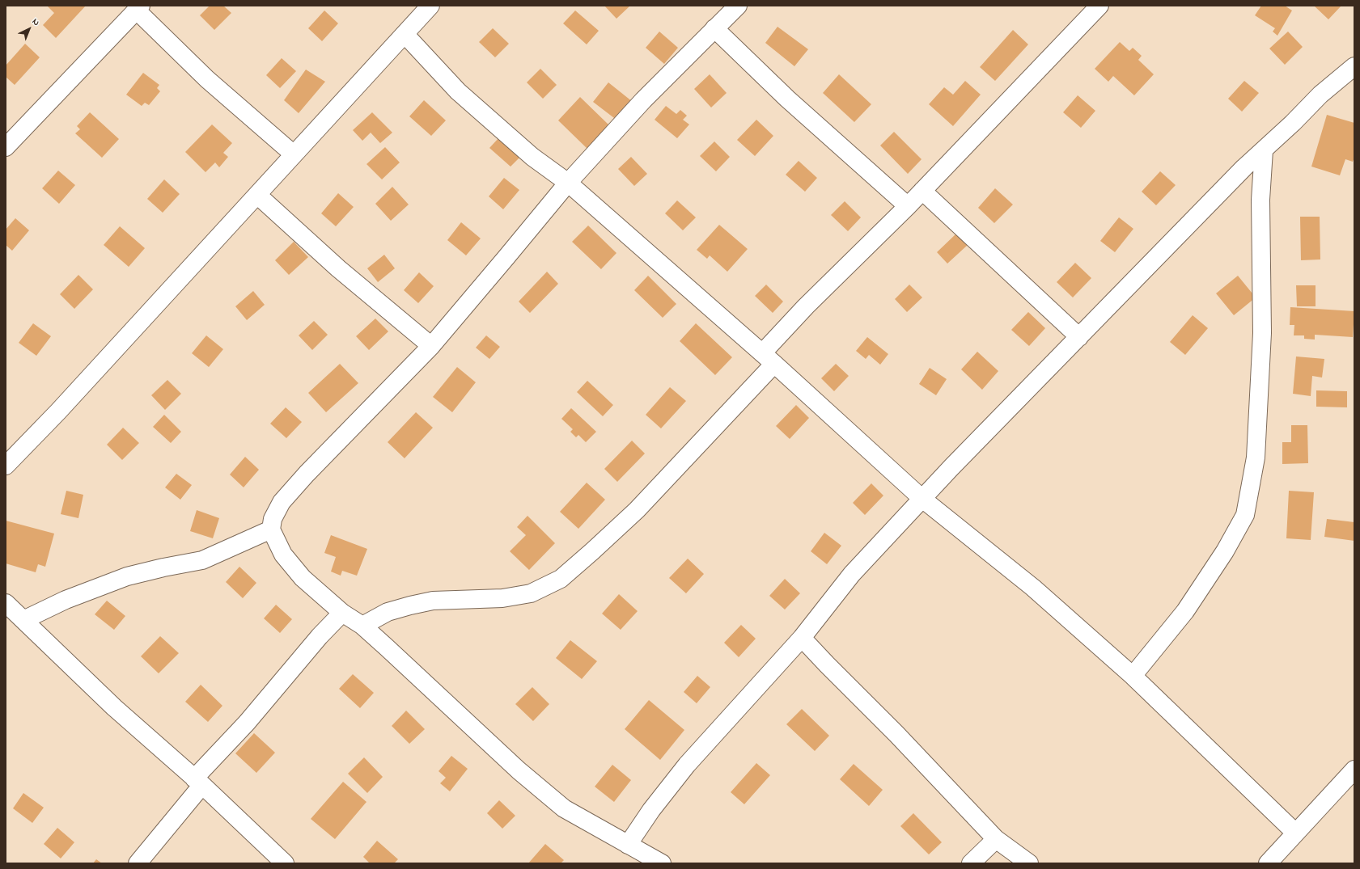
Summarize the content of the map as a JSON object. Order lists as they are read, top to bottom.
{
  "north": "top right"
}
